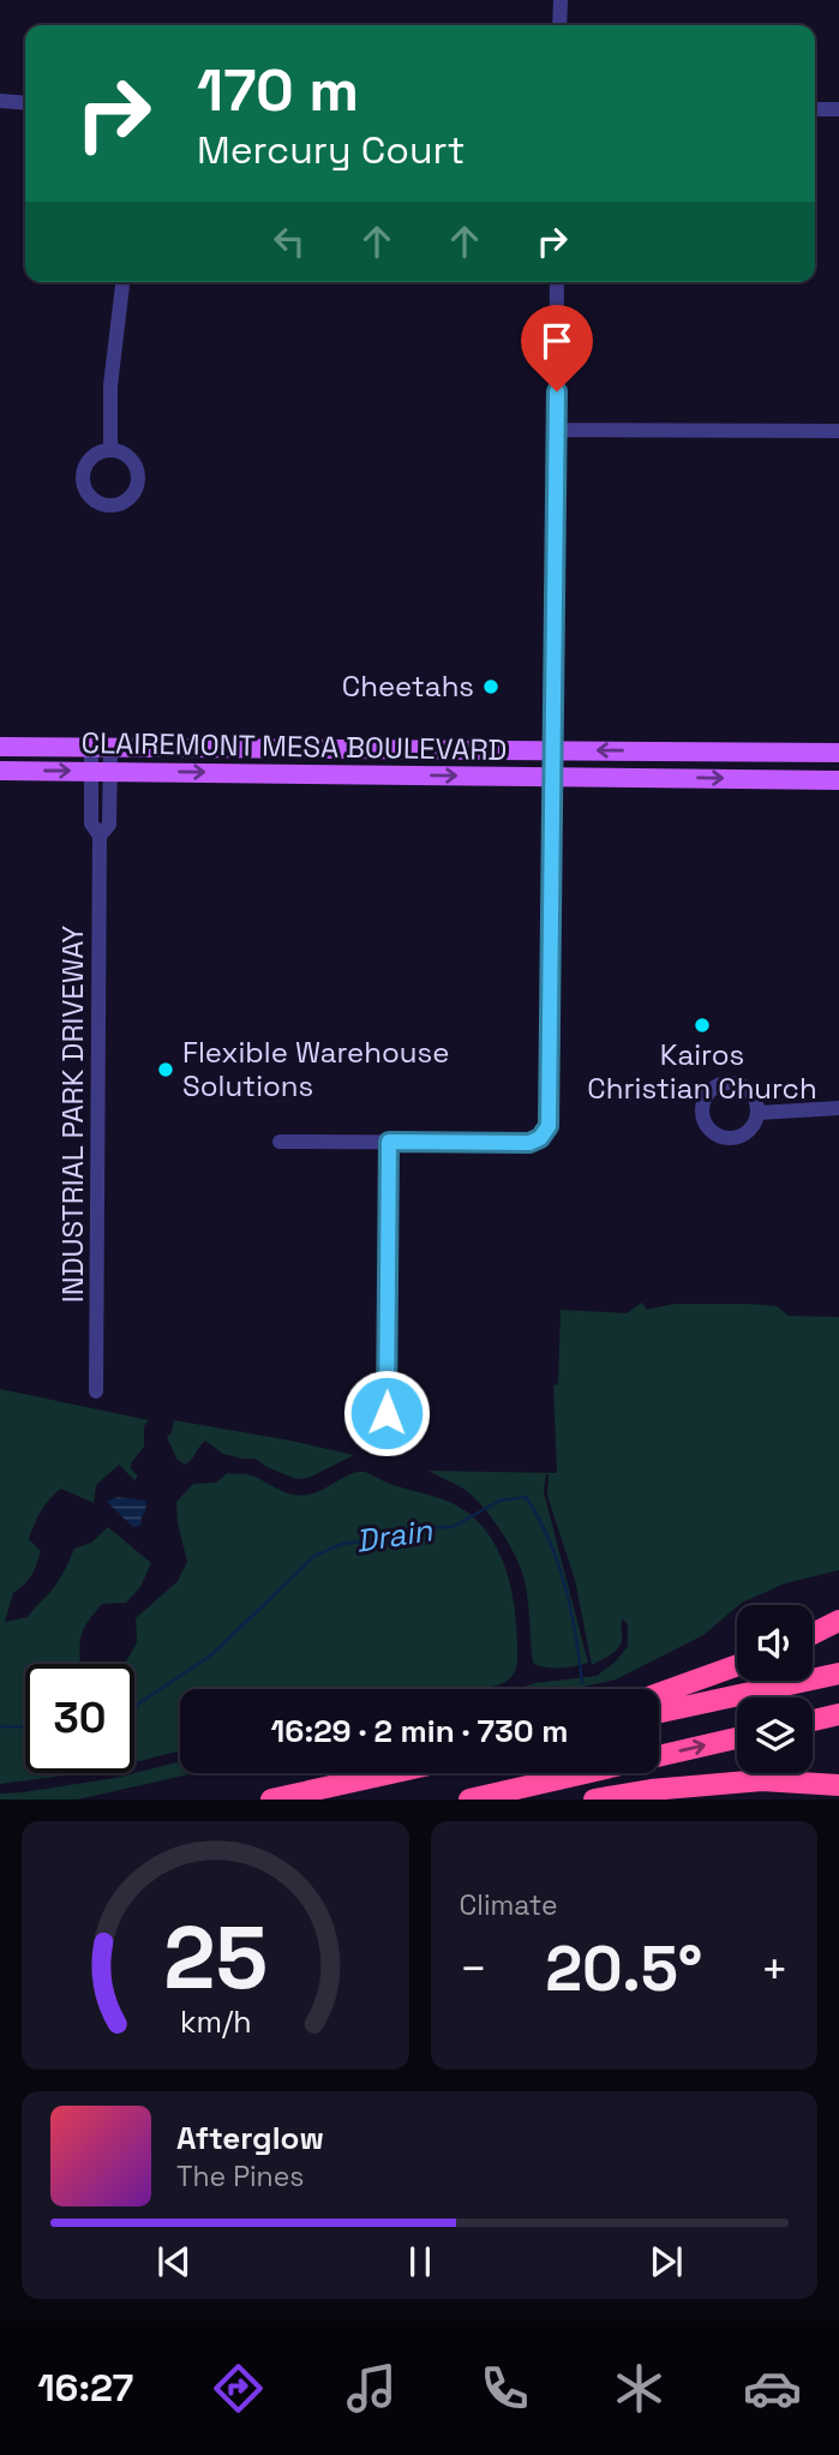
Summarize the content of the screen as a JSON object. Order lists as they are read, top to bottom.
{
  "streets": {
    "main road": ["CLAIREMONT MESA BOULEVARD"],
    "street": ["INDUSTRIAL PARK DRIVEWAY"]
  },
  "crossings": [
    ["CLAIREMONT MESA BOULEVARD", "INDUSTRIAL PARK DRIVEWAY"]
  ],
  "water": ["Drain"],
  "places": ["Cheetahs", "Kairos Christian Church", "Flexible Warehouse Solutions"],
  "page": {
    "turn": ["170 m", "Mercury Court"],
    "limit": "30",
    "trip": "16:29 · 2 min · 730 m",
    "tile": "Climate",
    "heat": ["−", "20.5°", "+"],
    "song": ["Afterglow", "The Pines"],
    "tabs": "16:27",
    "gauge": ["25", "km/h"]
  }
}
